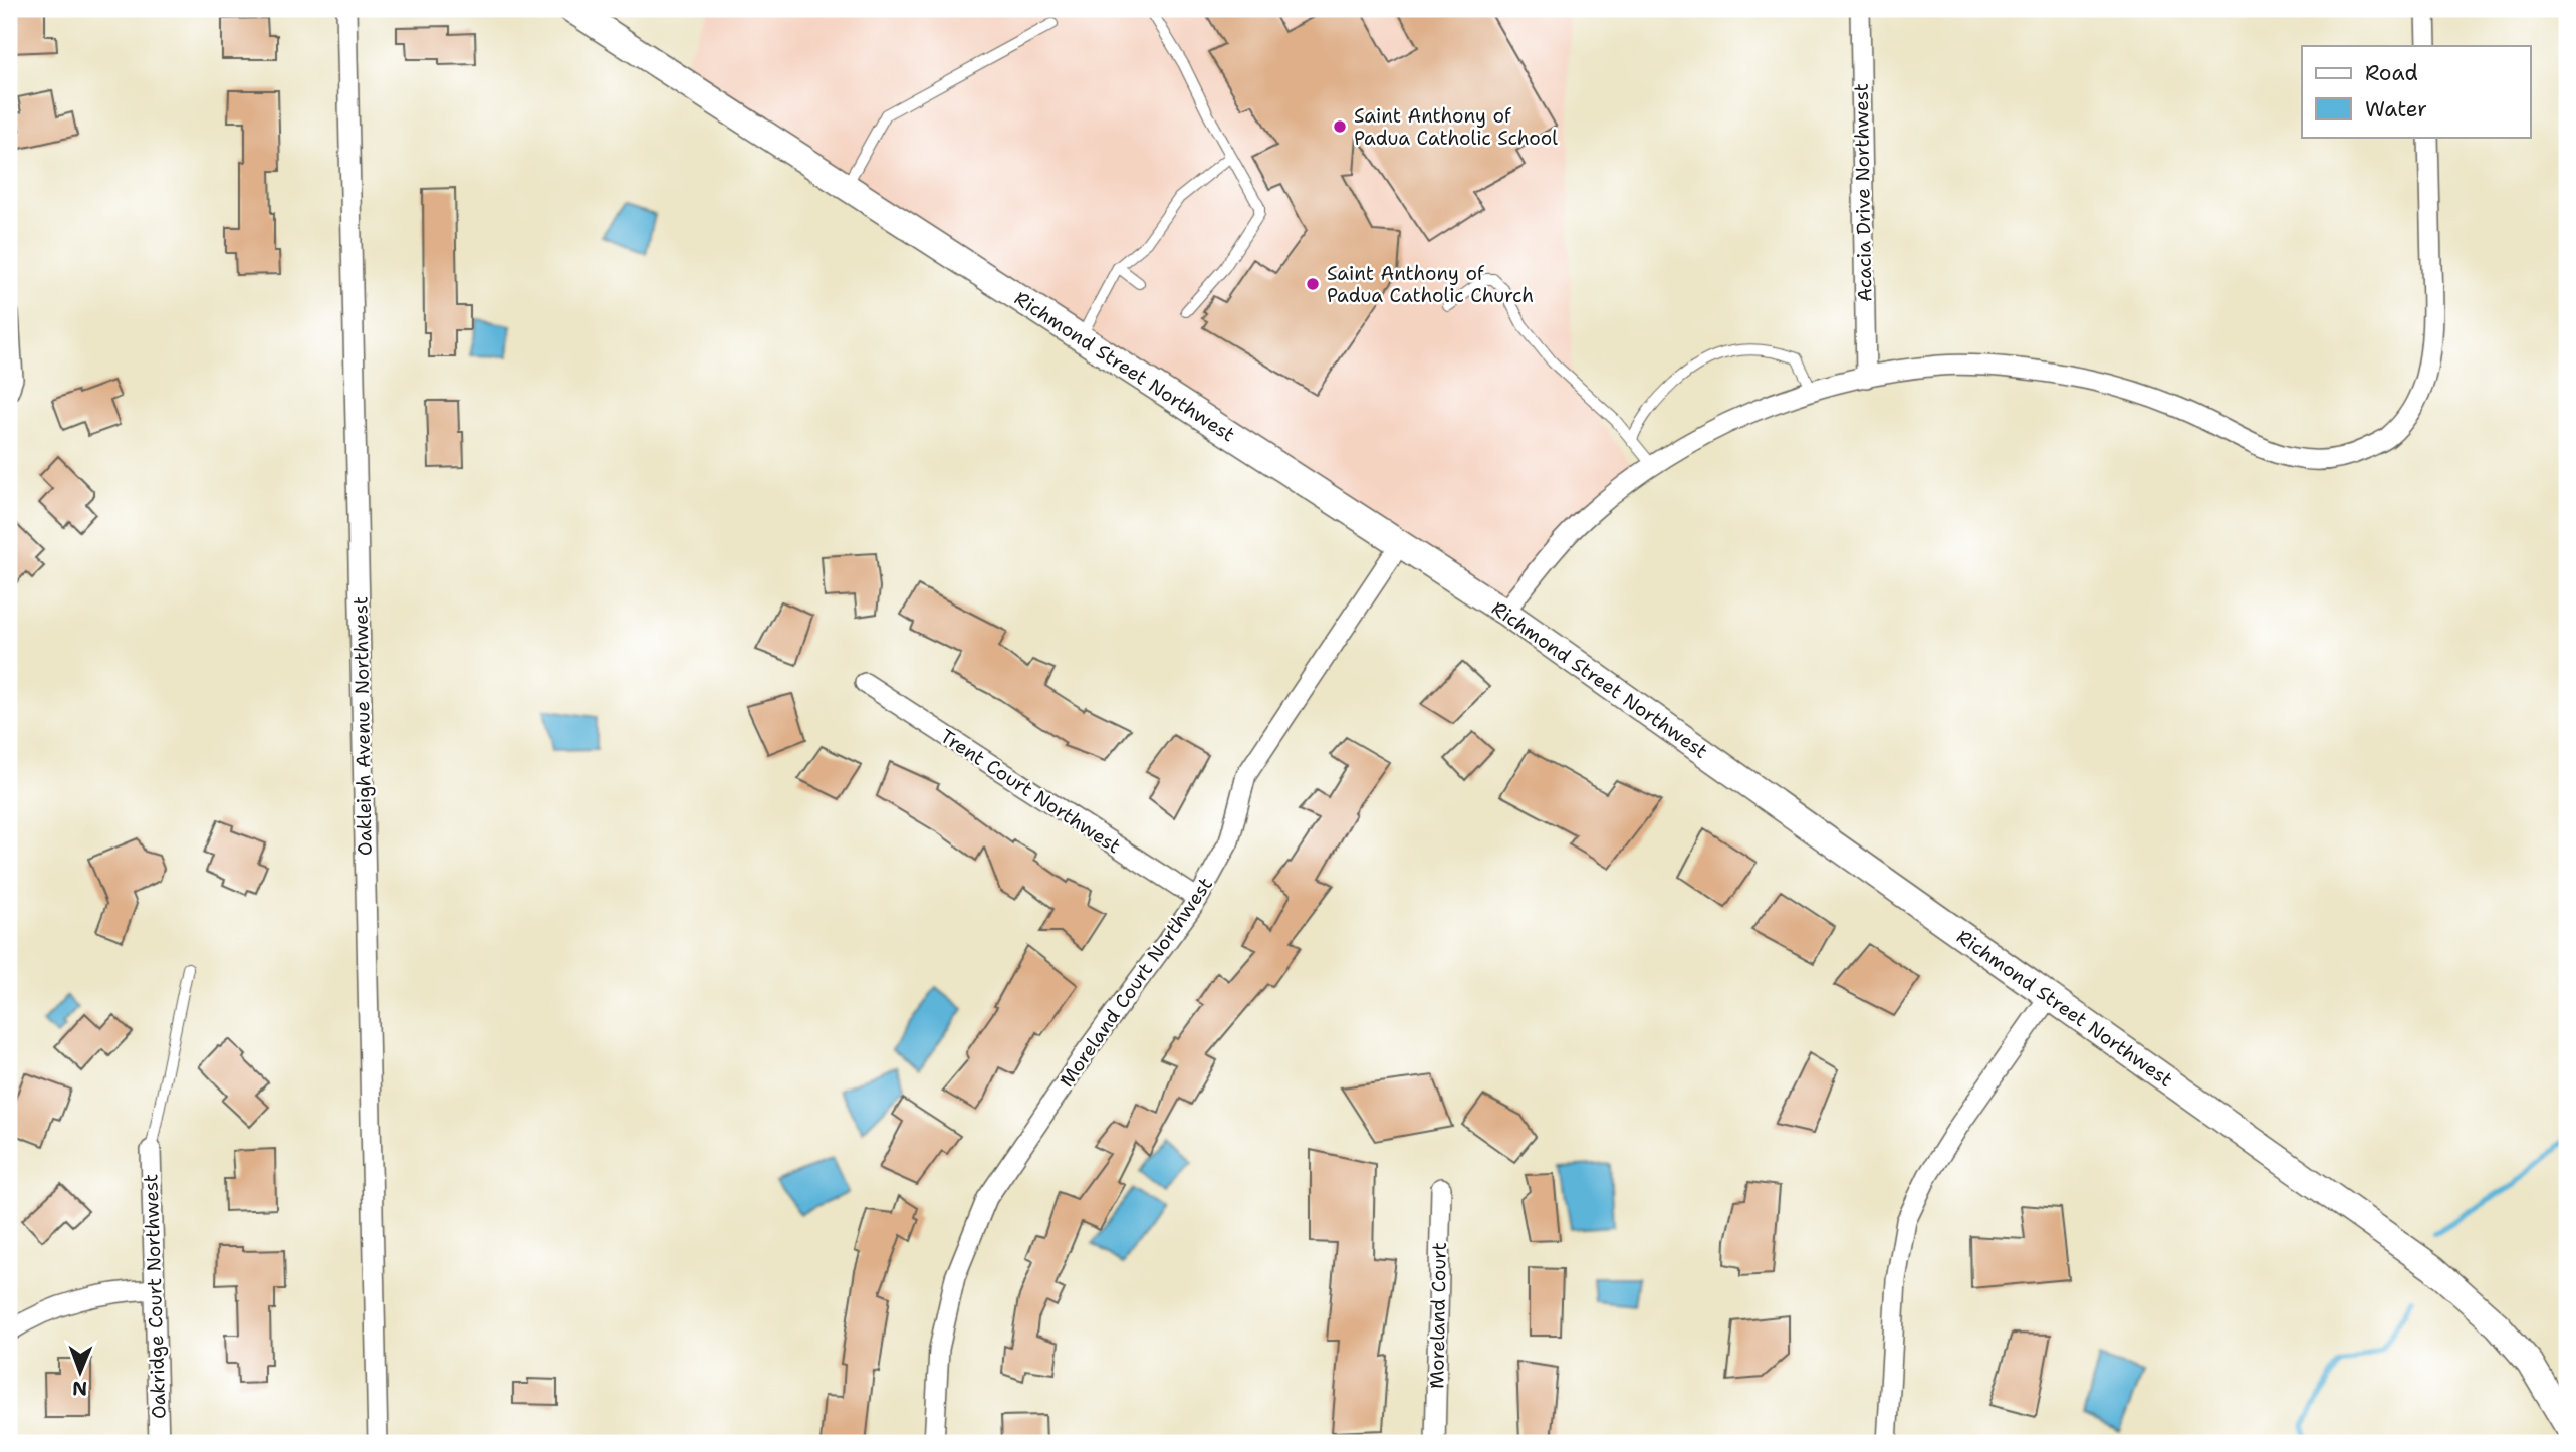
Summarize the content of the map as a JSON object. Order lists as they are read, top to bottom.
{
  "streets": {
    "street": [
      "Acacia Drive Northwest",
      "Richmond Street Northwest",
      "Oakleigh Avenue Northwest",
      "Trent Court Northwest",
      "Moreland Court Northwest",
      "Oakridge Court Northwest",
      "Moreland Court"
    ]
  },
  "crossings": [
    ["Richmond Street Northwest", "Moreland Court Northwest"],
    ["Trent Court Northwest", "Moreland Court Northwest"]
  ],
  "places": ["Saint Anthony of Padua Catholic School", "Saint Anthony of Padua Catholic Church"],
  "legend": ["Road", "Water"],
  "north": "bottom"
}
